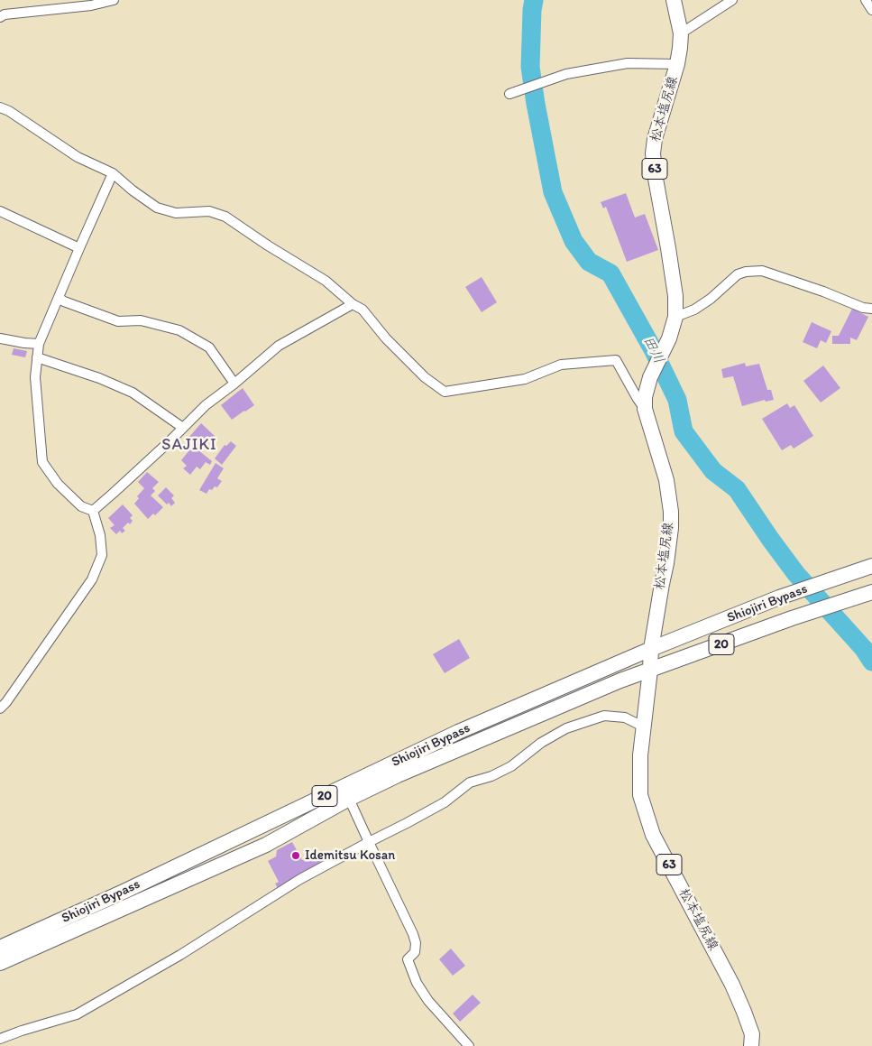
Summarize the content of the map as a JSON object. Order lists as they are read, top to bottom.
{
  "streets": {
    "main road": [
      "松本塩尻線",
      "63",
      "Shiojiri Bypass",
      "20"
    ]
  },
  "crossings": [
    ["松本塩尻線", "Shiojiri Bypass"]
  ],
  "districts": ["SAJIKI"],
  "water": ["田川"],
  "places": ["Idemitsu Kosan"]
}
